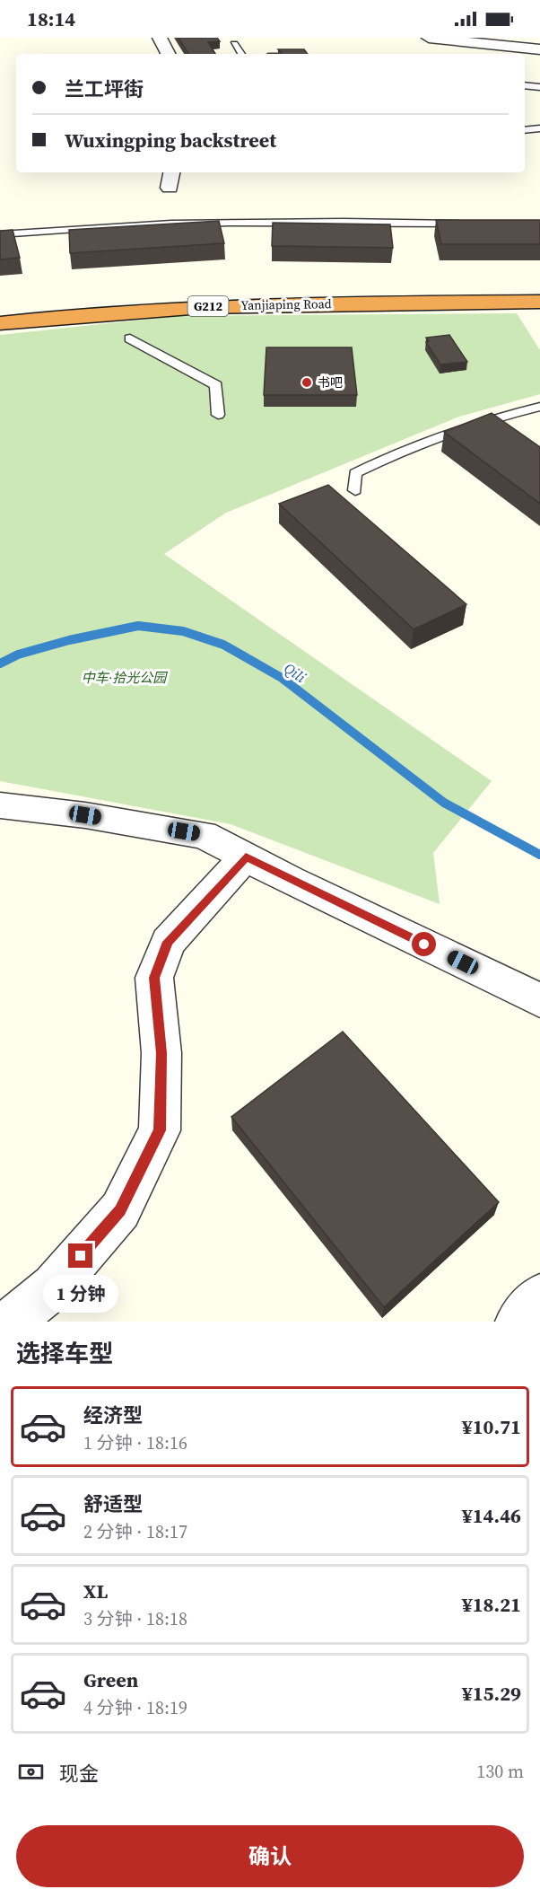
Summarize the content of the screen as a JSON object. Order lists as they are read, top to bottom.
{
  "streets": {
    "highway": ["Yanjiaping Road", "G212"]
  },
  "water": ["Qili"],
  "parks": ["中车·拾光公园"],
  "places": ["书吧"],
  "page": {
    "status": "18:14",
    "banner": ["兰工坪街", "Wuxingping backstreet"],
    "bubble": "1 分钟",
    "heading": "选择车型",
    "list": [
      {
        "name": "经济型",
        "note": "1 分钟 · 18:16",
        "value": "¥10.71"
      },
      {
        "name": "舒适型",
        "note": "2 分钟 · 18:17",
        "value": "¥14.46"
      },
      {
        "name": "XL",
        "note": "3 分钟 · 18:18",
        "value": "¥18.21"
      },
      {
        "name": "Green",
        "note": "4 分钟 · 18:19",
        "value": "¥15.29"
      }
    ],
    "pay": ["现金", "130 m"],
    "buttons": "确认"
  }
}
